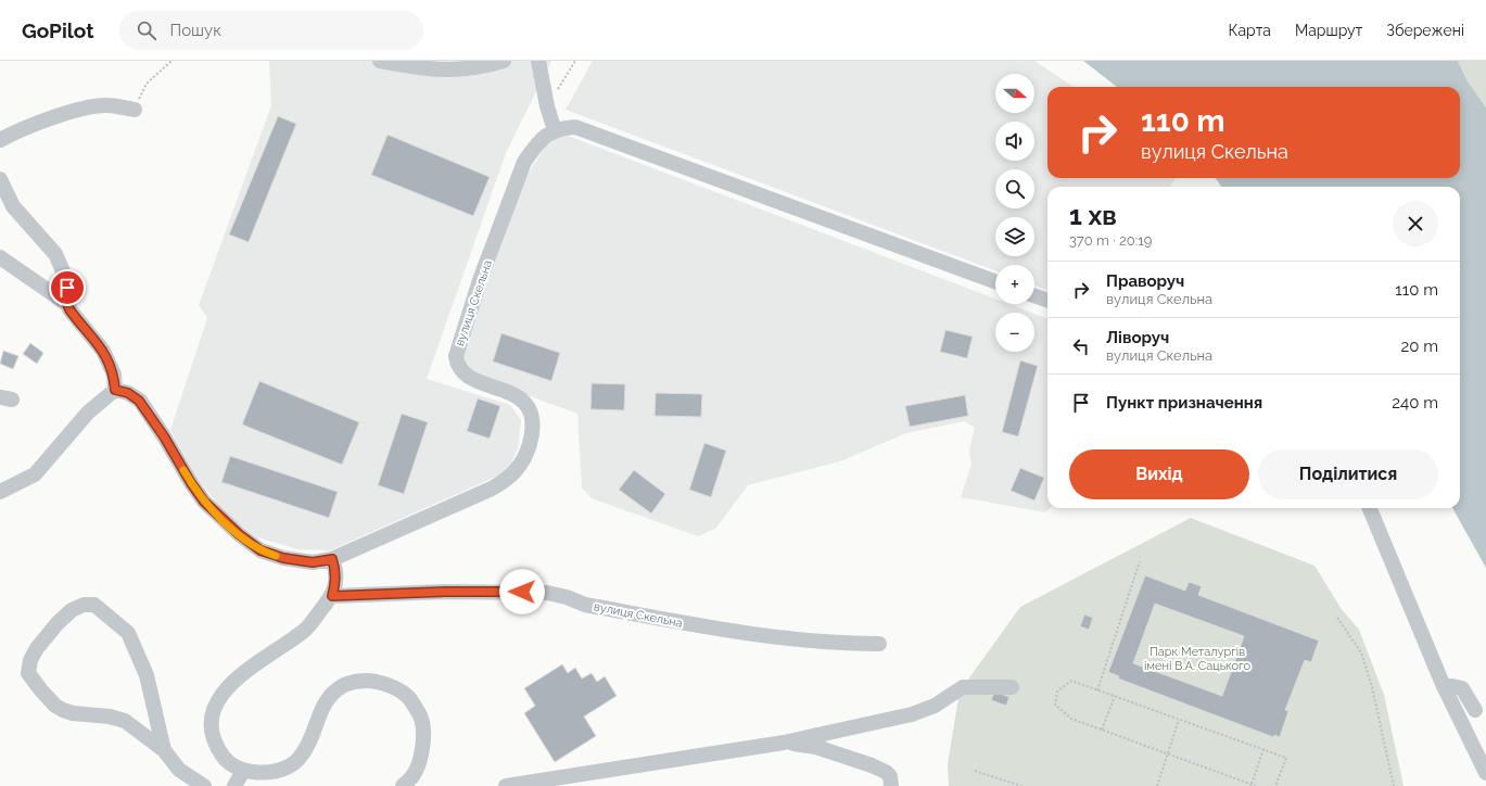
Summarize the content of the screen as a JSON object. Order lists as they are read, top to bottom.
{
  "streets": {
    "street": ["вулиця Скельна"]
  },
  "parks": ["Парк Металургів імені В.А. Сацького"],
  "north": "right",
  "page": {
    "header": "GoPilot",
    "search": "Пошук",
    "nav": ["Карта", "Маршрут", "Збережені"],
    "map_buttons": ["+", "−"],
    "turn": ["110 m", "вулиця Скельна"],
    "heading": ["1 хв", "370 m · 20:19"],
    "list": [
      {
        "name": "Праворуч",
        "note": "вулиця Скельна",
        "value": "110 m"
      },
      {
        "name": "Ліворуч",
        "note": "вулиця Скельна",
        "value": "20 m"
      },
      {
        "name": "Пункт призначення",
        "value": "240 m"
      }
    ],
    "buttons": ["Вихід", "Поділитися"]
  }
}
